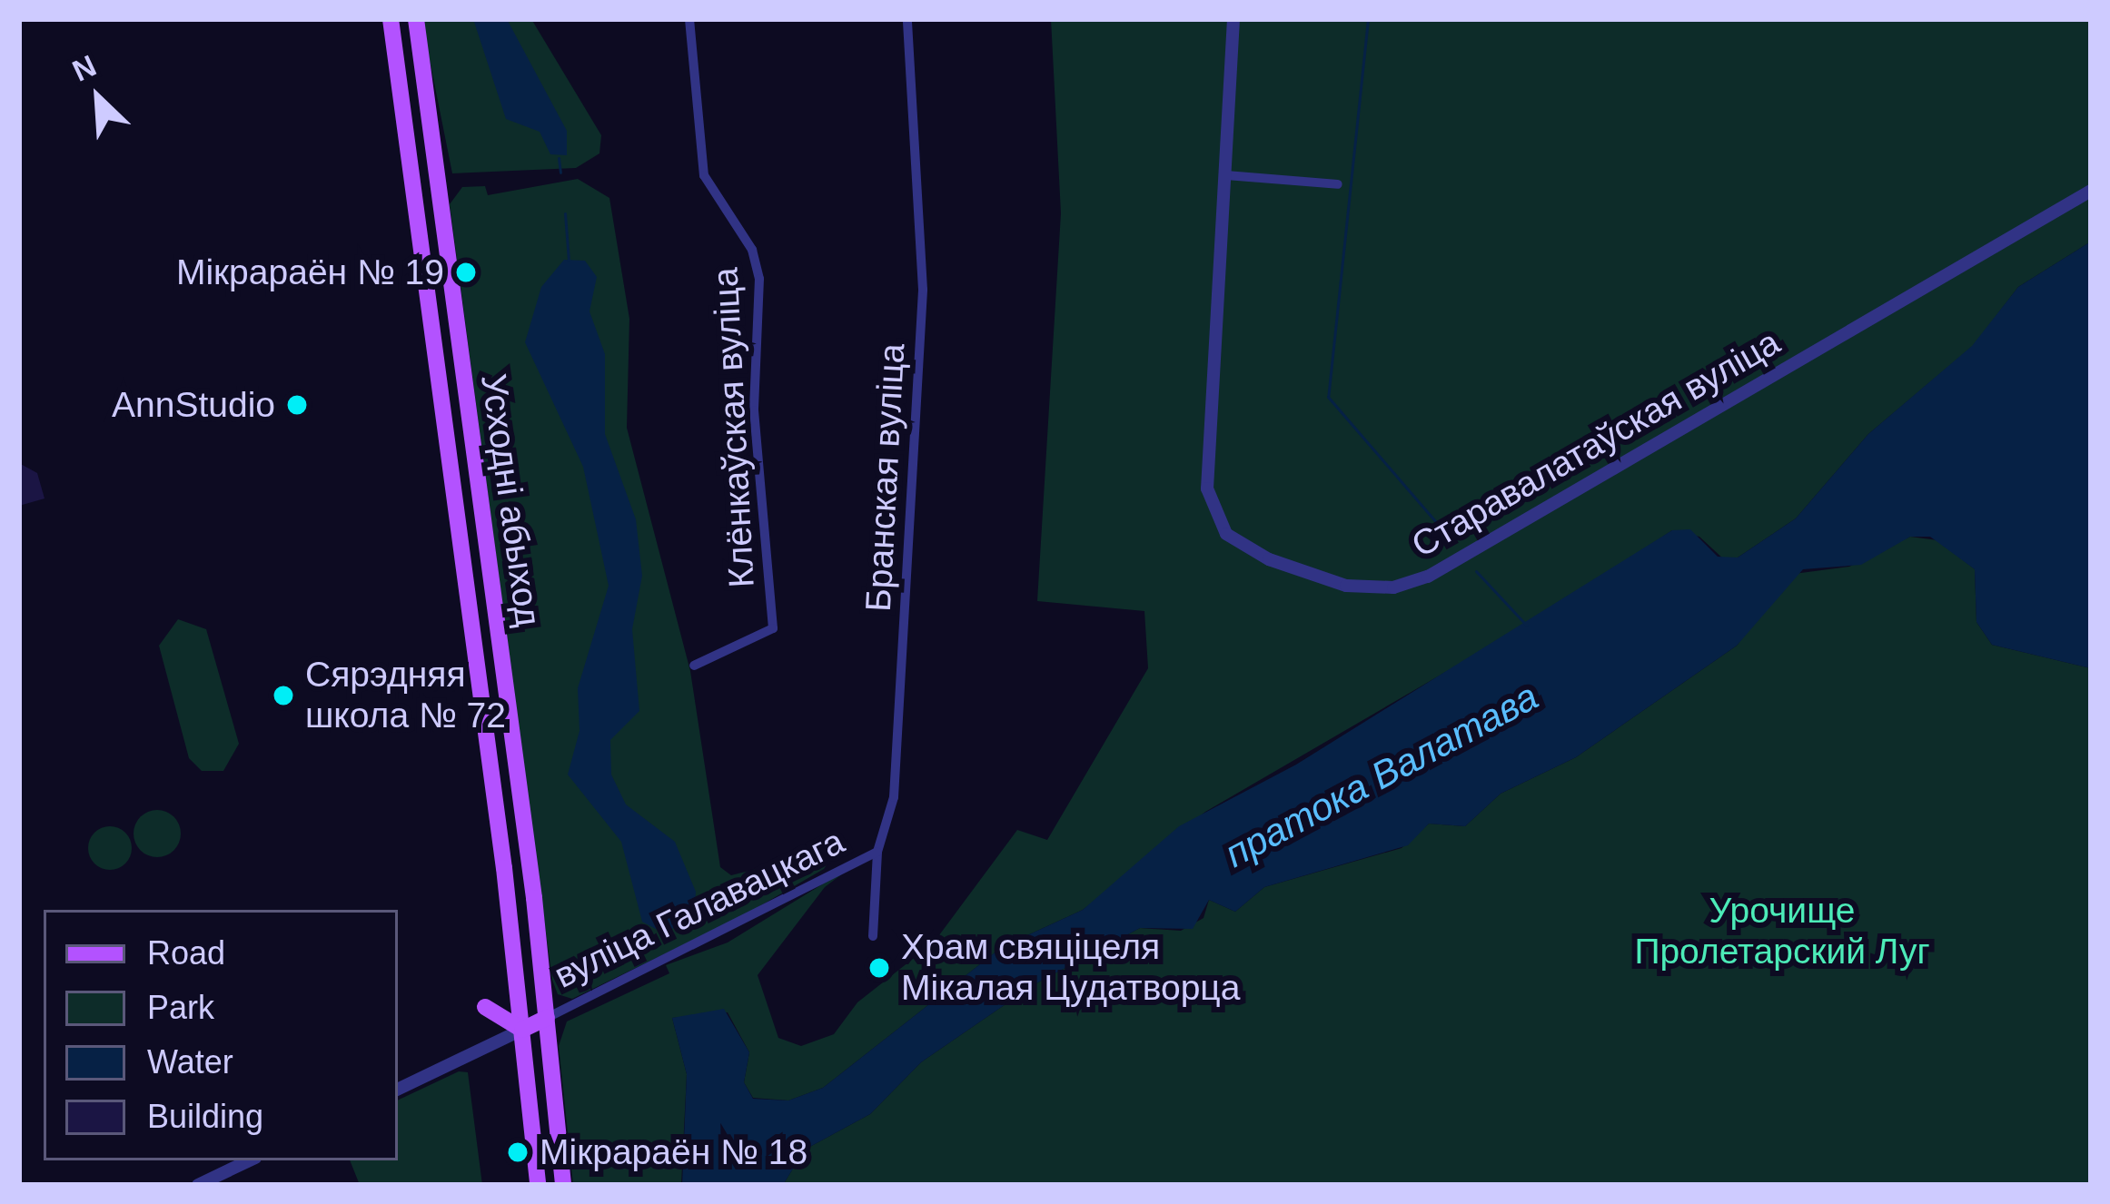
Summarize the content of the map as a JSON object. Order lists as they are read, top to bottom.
{
  "streets": {
    "main road": ["Усходні абыход"],
    "street": [
      "Клёнкаўская вуліца",
      "Старавалатаўская вуліца",
      "Бранская вуліца",
      "вуліца Галавацкага"
    ]
  },
  "crossings": [
    ["Бранская вуліца", "вуліца Галавацкага"],
    ["Усходні абыход", "вуліца Галавацкага"]
  ],
  "water": ["пратока Валатава"],
  "parks": ["Урочище Пролетарский Луг"],
  "places": [
    "Мікрараён № 19",
    "AnnStudio",
    "Сярэдняя школа № 72",
    "Храм свяціцеля Мікалая Цудатворца",
    "Мікрараён № 18"
  ],
  "legend": [
    "Road",
    "Park",
    "Water",
    "Building"
  ],
  "north": "top left"
}
